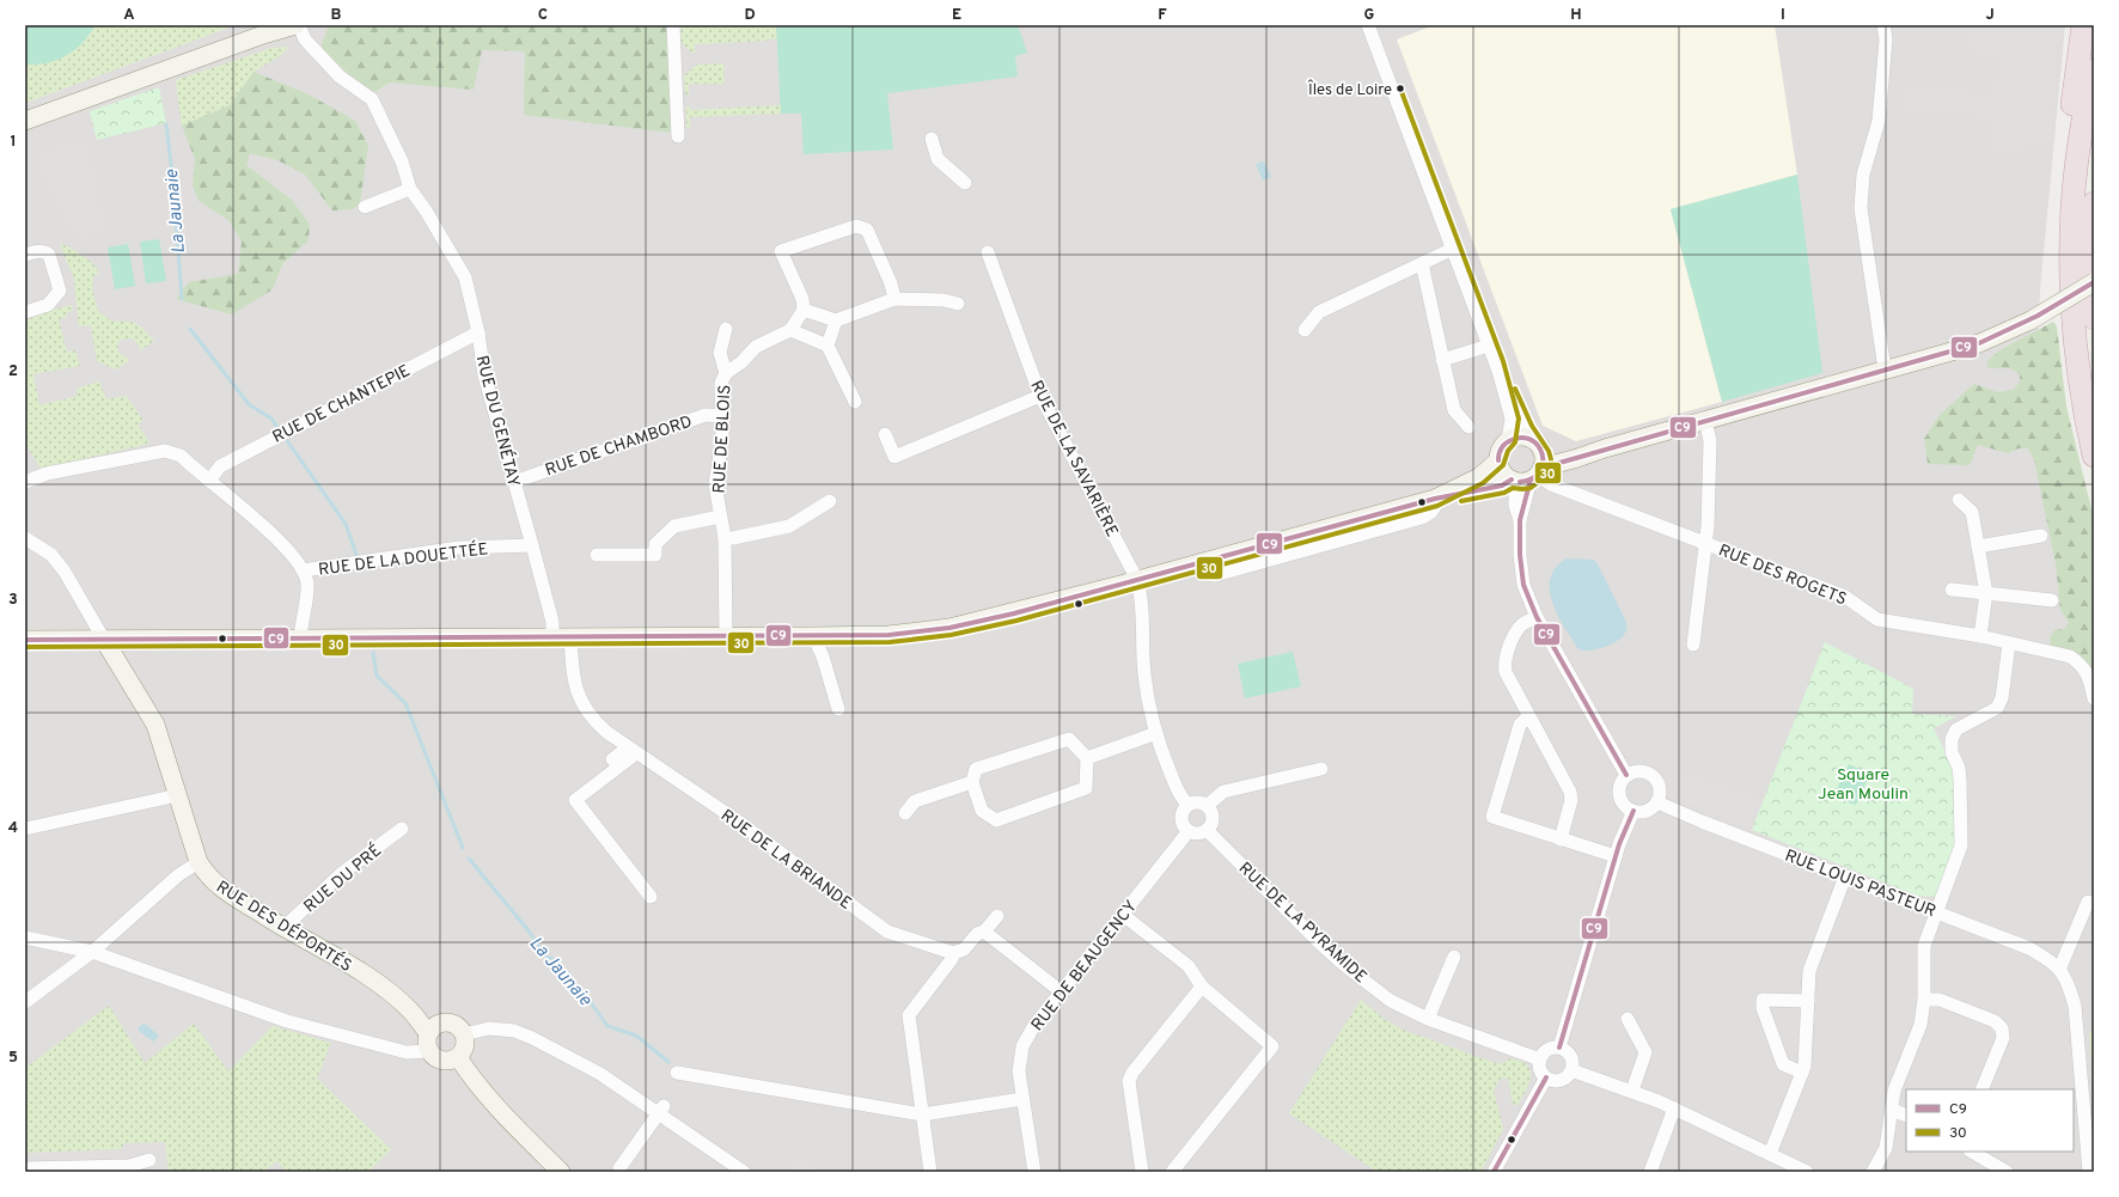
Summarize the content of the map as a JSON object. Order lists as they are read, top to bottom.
{
  "streets": {
    "street": [
      "RUE DE CHANTEPIE",
      "RUE DU GENÉTAY",
      "RUE DE BLOIS",
      "RUE DE CHAMBORD",
      "RUE DE LA SAVARIÈRE",
      "RUE DE LA DOUETTÉE",
      "RUE DES ROGETS",
      "RUE DE LA BRIANDE",
      "RUE DU PRÉ",
      "RUE LOUIS PASTEUR",
      "RUE DE LA PYRAMIDE",
      "RUE DES DÉPORTÉS",
      "RUE DE BEAUGENCY"
    ]
  },
  "crossings": [
    ["RUE DE CHANTEPIE", "RUE DU GENÉTAY"],
    ["RUE DU GENÉTAY", "RUE DE CHAMBORD"],
    ["RUE DU GENÉTAY", "RUE DE LA DOUETTÉE"],
    ["RUE DE BLOIS", "RUE DE CHAMBORD"],
    ["RUE DU PRÉ", "RUE DES DÉPORTÉS"],
    ["RUE DE LA PYRAMIDE", "RUE DE BEAUGENCY"]
  ],
  "water": ["La Jaunaie"],
  "parks": ["Square Jean Moulin"],
  "places": ["Îles de Loire"],
  "lines": ["transit line 30", "transit line C9"],
  "legend": ["C9", "30"],
  "grid": {
    "columns": [
      "A",
      "B",
      "C",
      "D",
      "E",
      "F",
      "G",
      "H",
      "I",
      "J"
    ],
    "rows": [
      "1",
      "2",
      "3",
      "4",
      "5"
    ]
  }
}
